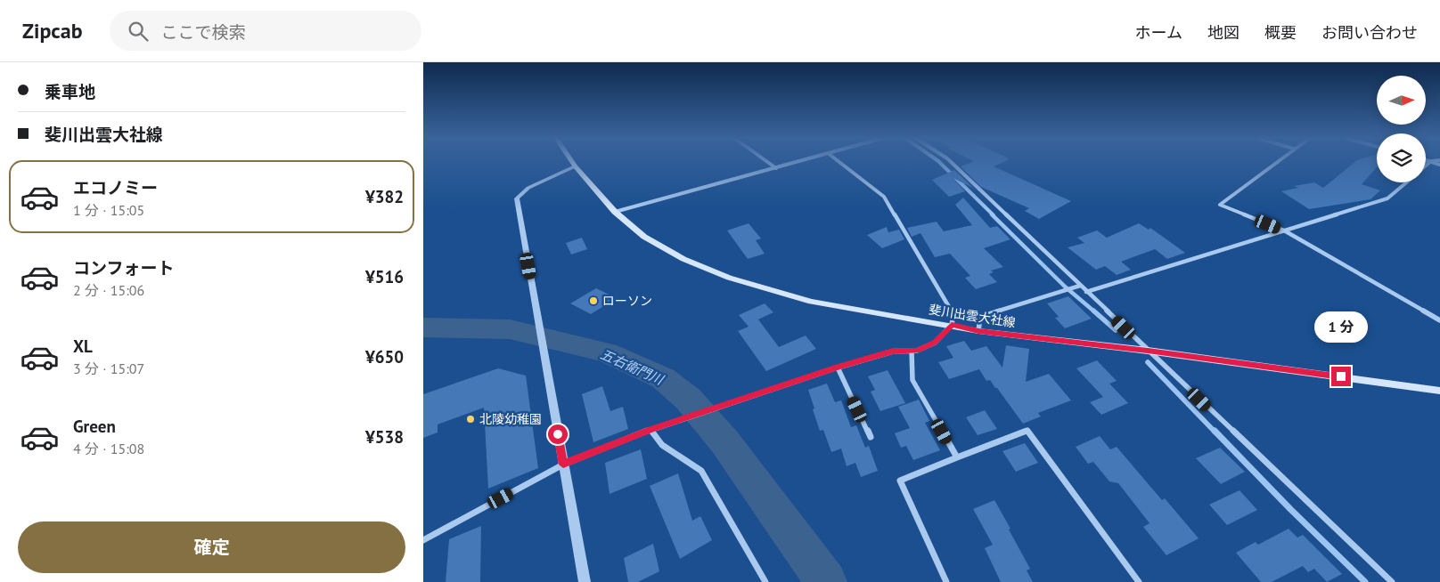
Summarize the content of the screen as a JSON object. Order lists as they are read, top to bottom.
{
  "streets": {
    "main road": ["斐川出雲大社線"]
  },
  "water": ["五右衛門川"],
  "places": ["ローソン", "北陵幼稚園"],
  "north": "right",
  "page": {
    "header": "Zipcab",
    "search": "ここで検索",
    "nav": [
      "ホーム",
      "地図",
      "概要",
      "お問い合わせ"
    ],
    "banner": ["乗車地", "斐川出雲大社線"],
    "list": [
      {
        "name": "エコノミー",
        "note": "1 分 · 15:05",
        "value": "¥382"
      },
      {
        "name": "コンフォート",
        "note": "2 分 · 15:06",
        "value": "¥516"
      },
      {
        "name": "XL",
        "note": "3 分 · 15:07",
        "value": "¥650"
      },
      {
        "name": "Green",
        "note": "4 分 · 15:08",
        "value": "¥538"
      }
    ],
    "bubble": "1 分",
    "buttons": "確定"
  }
}
